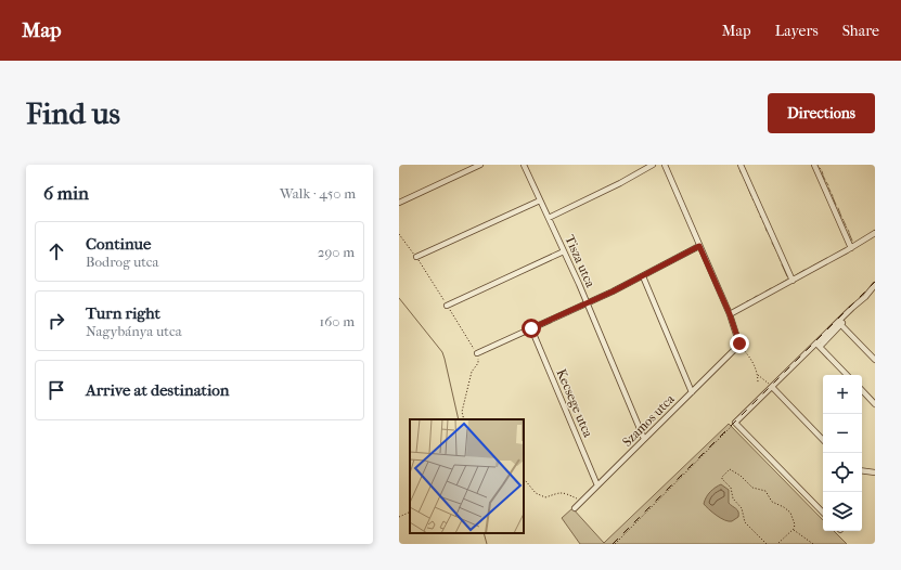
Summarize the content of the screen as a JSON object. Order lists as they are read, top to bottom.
{
  "streets": {
    "street": ["Tisza utca", "Kecsege utca", "Szamos utca"]
  },
  "crossings": [
    ["Tisza utca", "Szamos utca"],
    ["Kecsege utca", "Szamos utca"]
  ],
  "page": {
    "header": "Map",
    "nav": ["Map", "Layers", "Share"],
    "buttons": "Directions",
    "title": "Find us",
    "heading": ["6 min", "Walk · 450 m"],
    "list": [
      ["Continue", "Bodrog utca", "290 m"],
      ["Turn right", "Nagybánya utca", "160 m"],
      "Arrive at destination"
    ],
    "map_buttons": ["+", "−"]
  }
}
